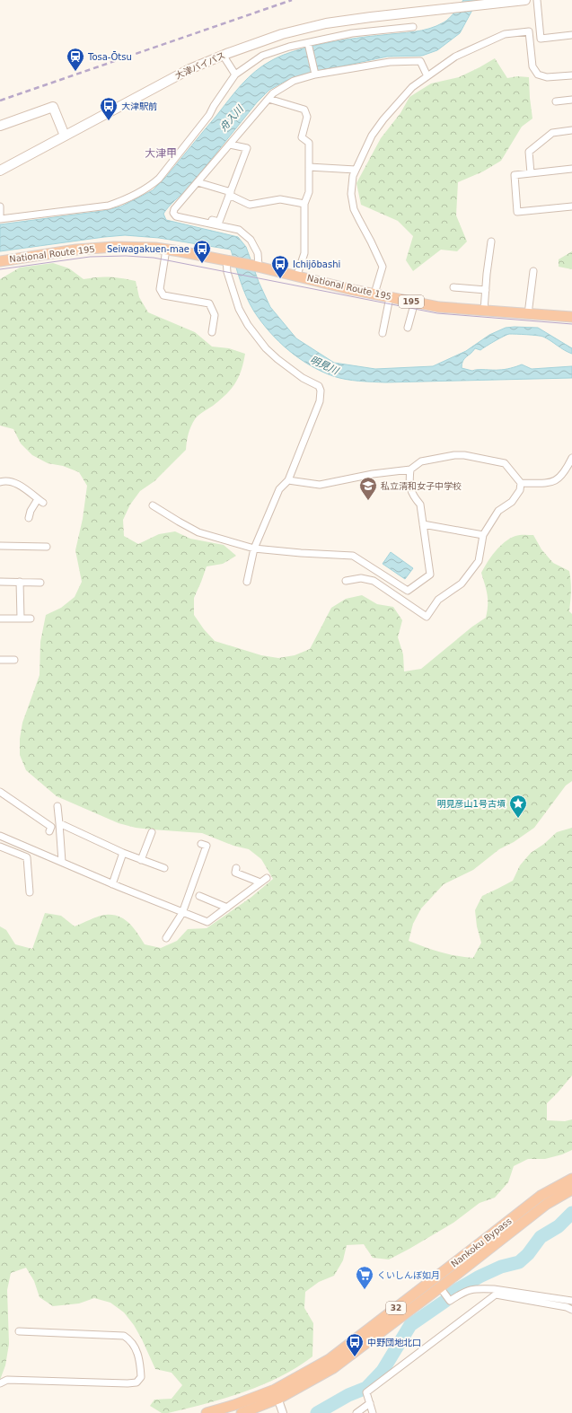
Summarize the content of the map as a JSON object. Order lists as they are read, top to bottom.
{
  "streets": {
    "highway": [
      "National Route 195",
      "195",
      "Nankoku Bypass",
      "32"
    ],
    "main road": ["大津バイパス"]
  },
  "districts": ["大津甲"],
  "water": ["舟入川", "明見川"],
  "places": {
    "station": ["Tosa-Ōtsu"],
    "bus stop": [
      "大津駅前",
      "Seiwagakuen-mae",
      "Ichijōbashi",
      "中野団地北口"
    ],
    "school or university": ["私立清和女子中学校"],
    "place": ["明見彦山1号古墳"],
    "supermarket": ["くいしんぼ如月"]
  }
}
